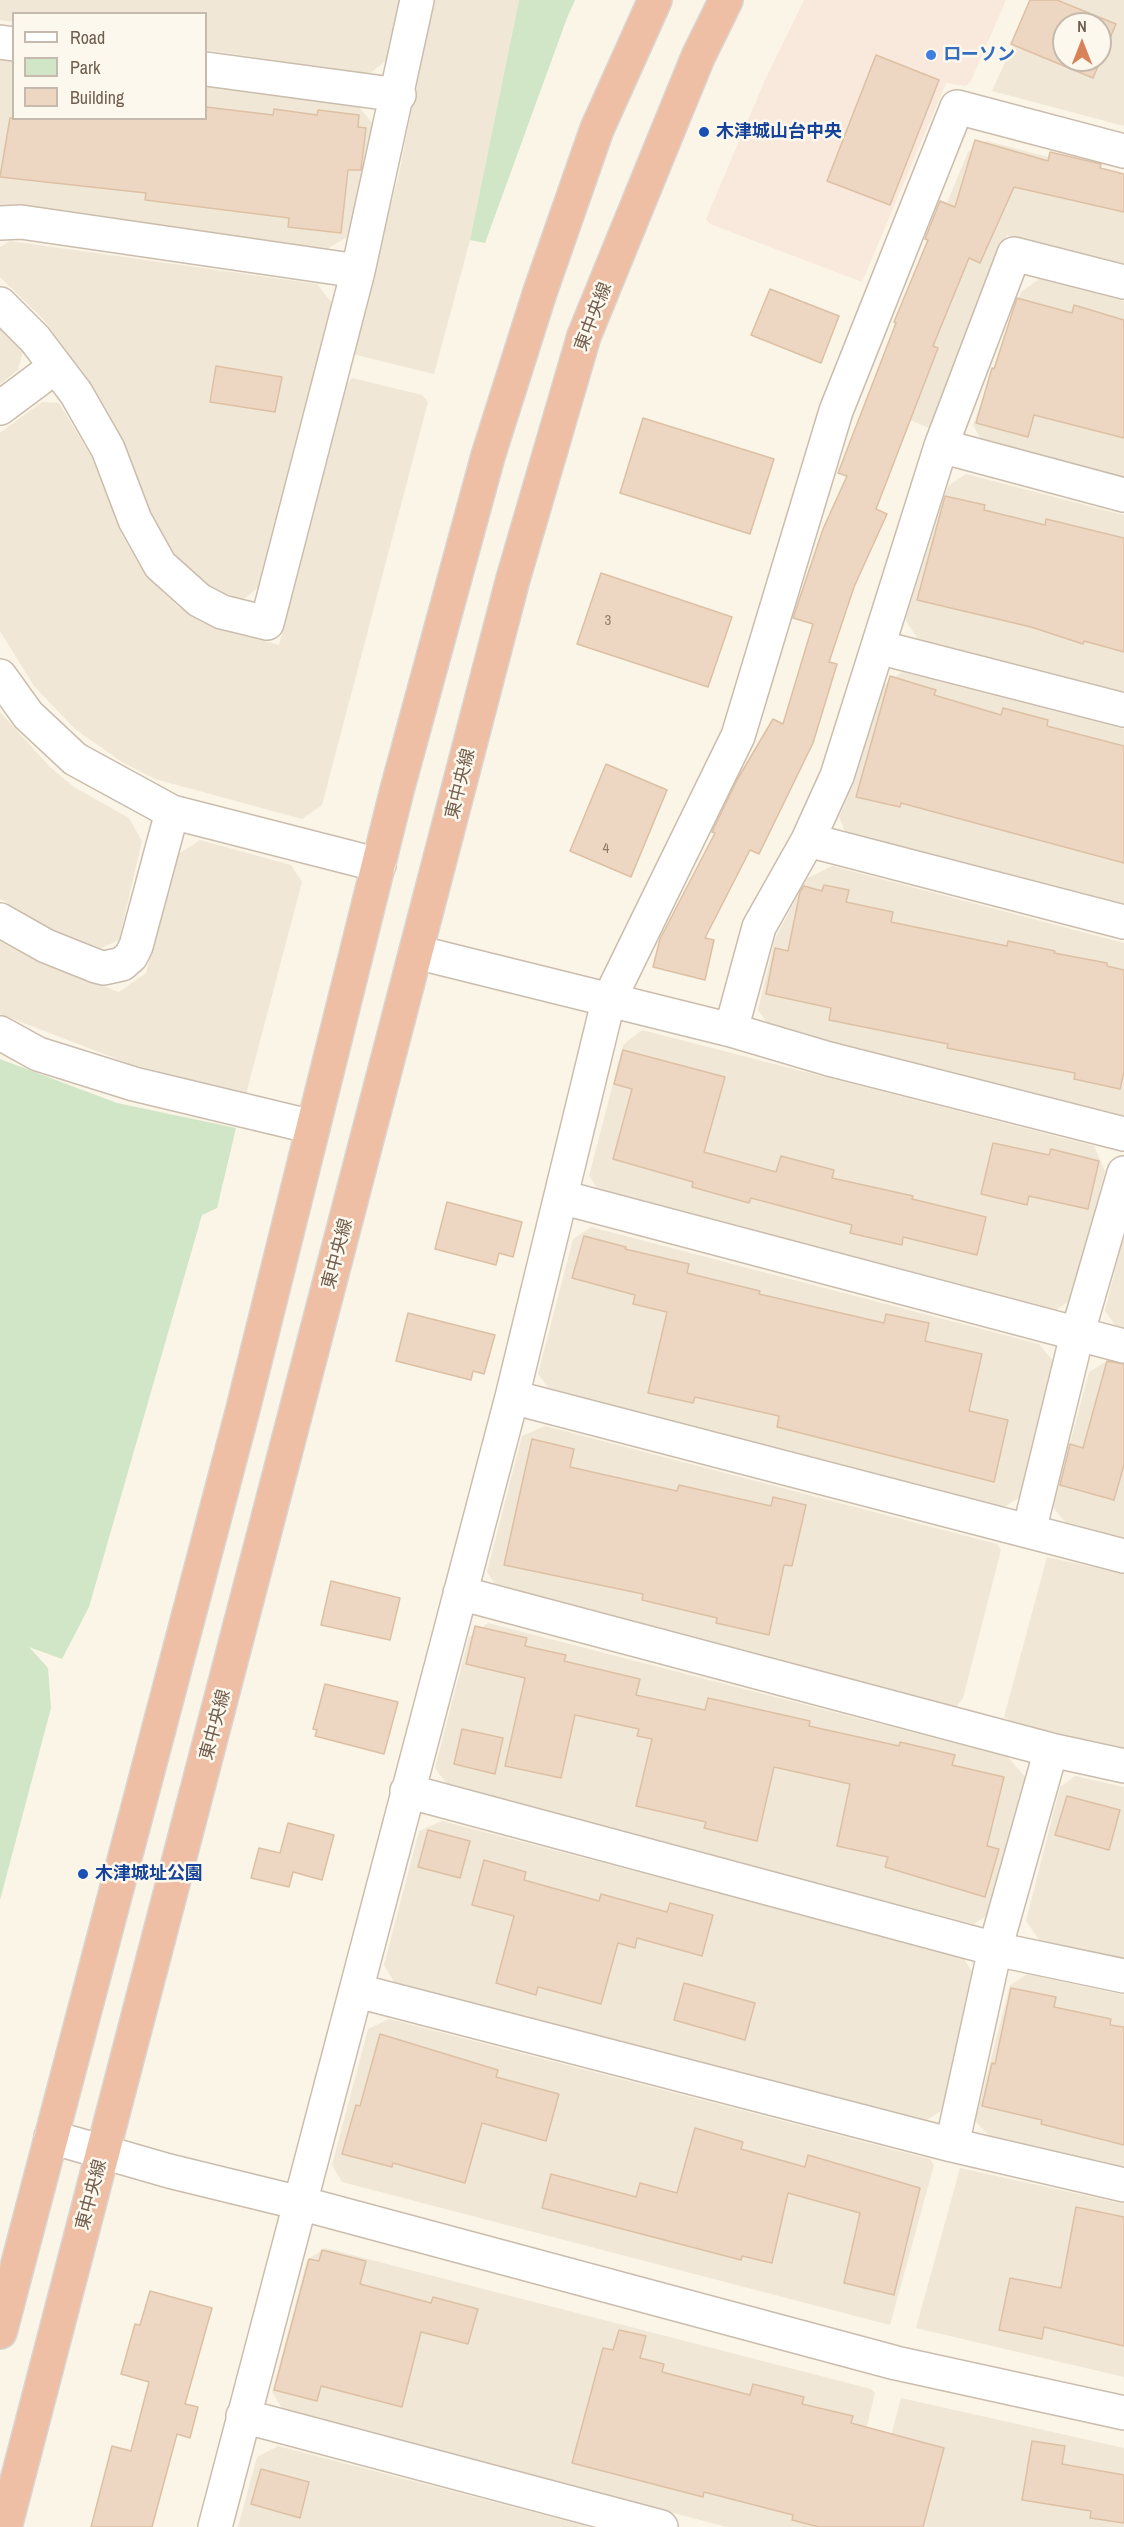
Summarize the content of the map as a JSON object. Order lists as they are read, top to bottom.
{
  "streets": {
    "highway": ["東中央線"]
  },
  "places": ["ローソン", "木津城山台中央", "木津城址公園"],
  "house_numbers": ["3", "4"],
  "legend": ["Road", "Park", "Building"],
  "north": "top"
}
